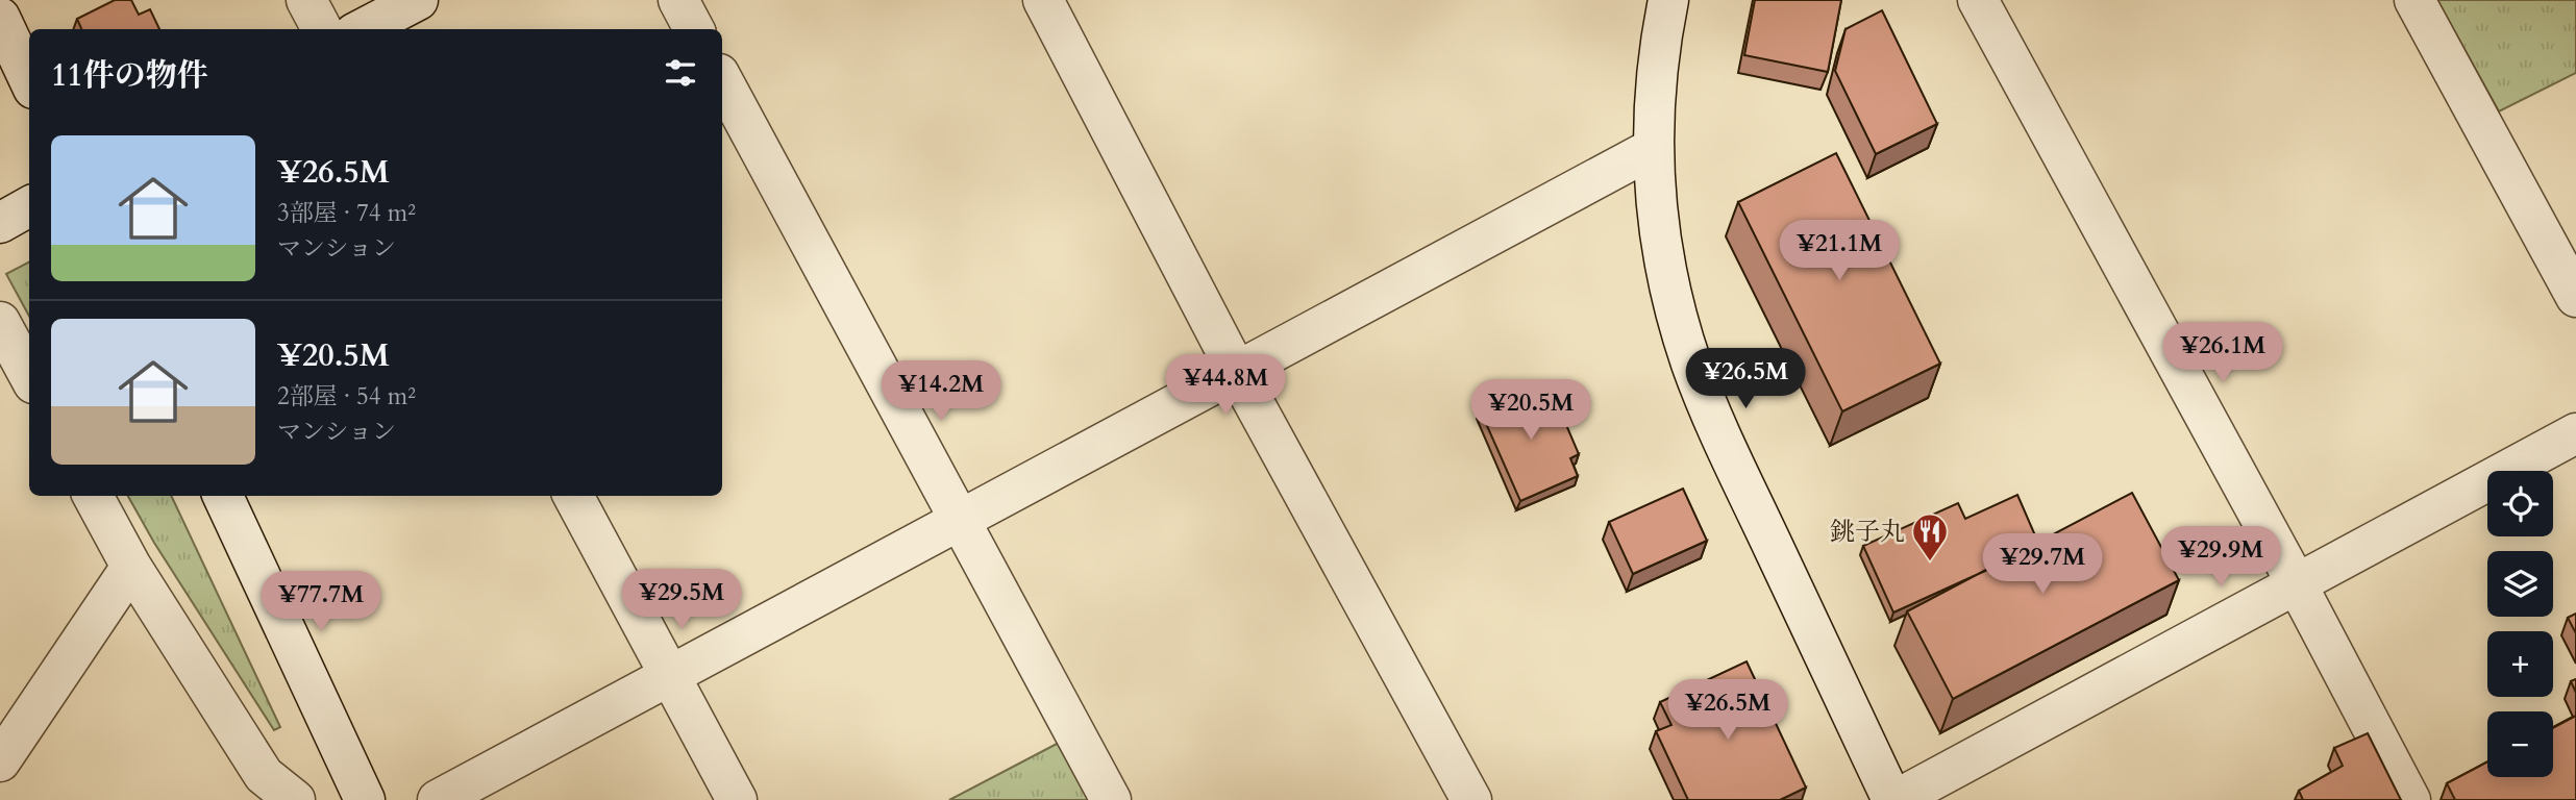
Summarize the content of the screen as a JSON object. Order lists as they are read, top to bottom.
{
  "places": {
    "restaurant": ["銚子丸"]
  },
  "page": {
    "heading": "11件の物件",
    "list": [
      {
        "name": "¥26.5M",
        "note": "3部屋 · 74 m² · マンション"
      },
      {
        "name": "¥20.5M",
        "note": "2部屋 · 54 m² · マンション"
      }
    ],
    "price": [
      "¥21.1M",
      "¥26.1M",
      "¥26.5M",
      "¥44.8M",
      "¥14.2M",
      "¥20.5M",
      "¥29.9M",
      "¥29.7M",
      "¥29.5M",
      "¥77.7M",
      "¥26.5M"
    ],
    "map_buttons": ["+", "−"]
  }
}
